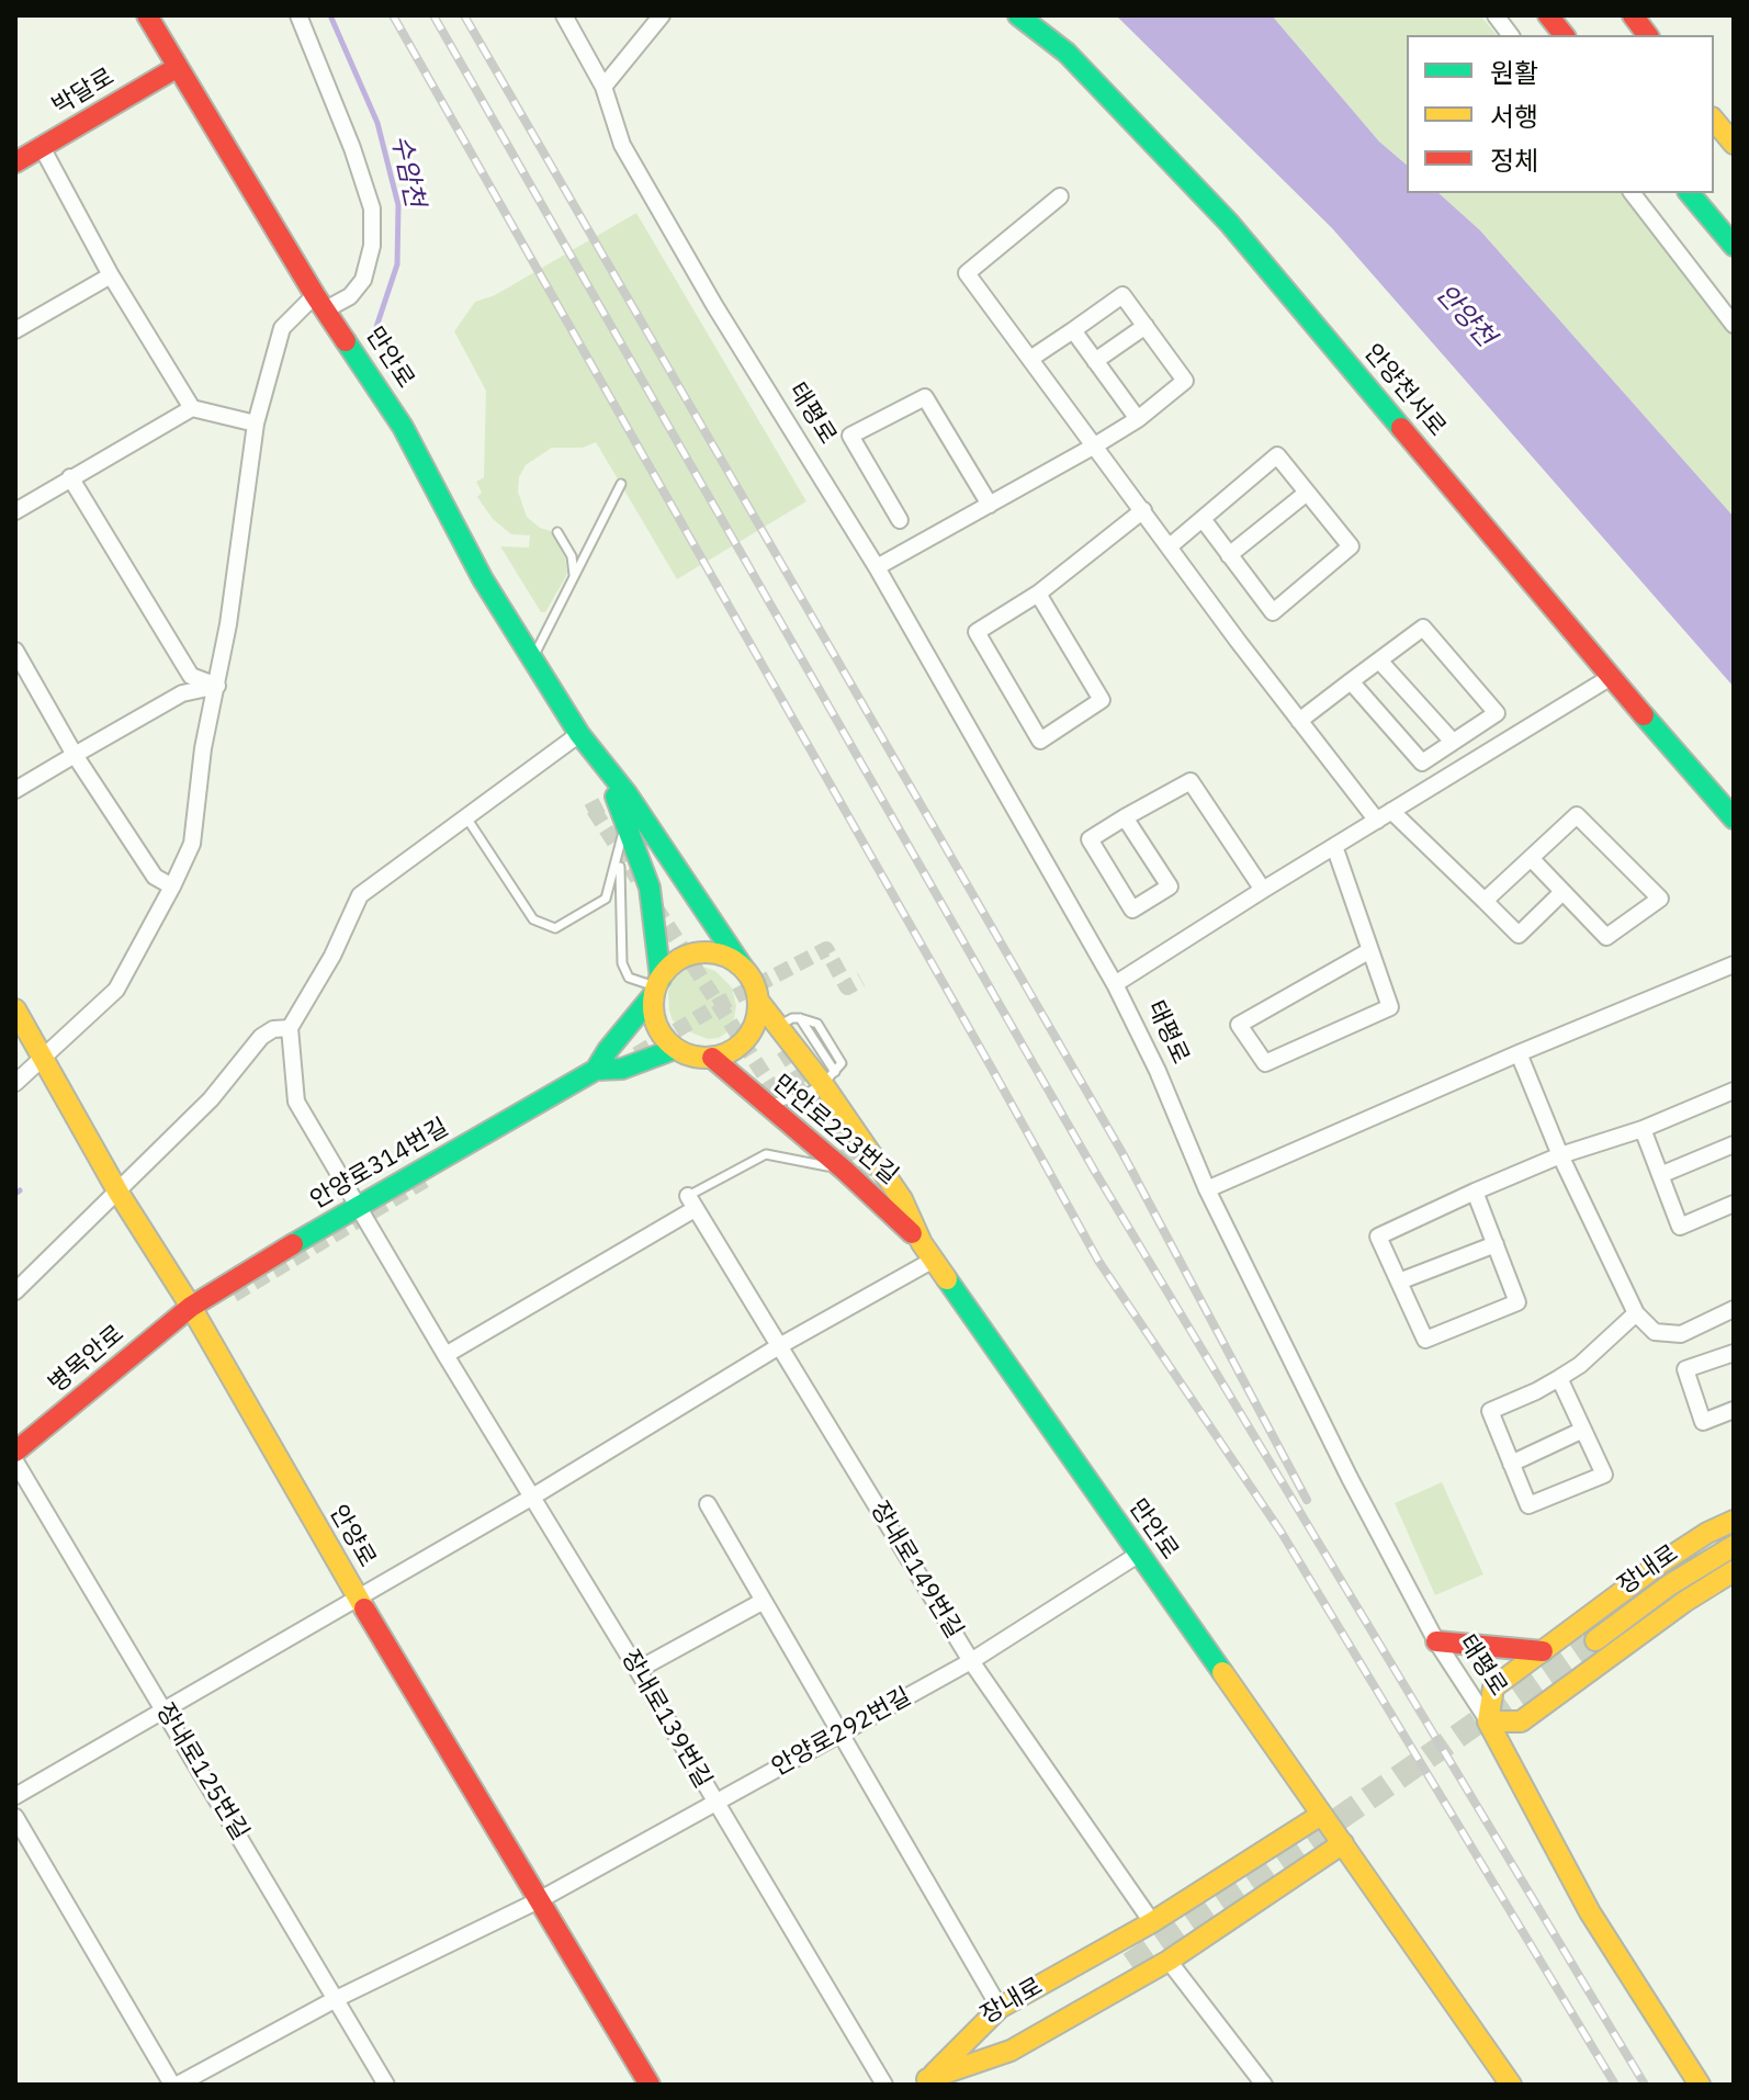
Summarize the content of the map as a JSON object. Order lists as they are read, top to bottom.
{
  "streets": {
    "street": [
      "박달로",
      "만안로",
      "안양천서로",
      "태평로",
      "만안로223번길",
      "안양로314번길",
      "병목안로",
      "안양로",
      "장내로149번길",
      "장내로",
      "장내로139번길",
      "안양로292번길",
      "장내로125번길"
    ]
  },
  "crossings": [
    ["박달로", "만안로"],
    ["만안로", "만안로223번길"],
    ["만안로", "안양로292번길"],
    ["안양로314번길", "병목안로"],
    ["안양로314번길", "안양로"],
    ["안양로314번길", "장내로139번길"],
    ["병목안로", "안양로"],
    ["안양로", "안양로292번길"],
    ["장내로149번길", "안양로292번길"],
    ["장내로139번길", "안양로292번길"],
    ["안양로292번길", "장내로125번길"]
  ],
  "water": ["수암천", "안양천"],
  "legend": ["원활", "서행", "정체"]
}
